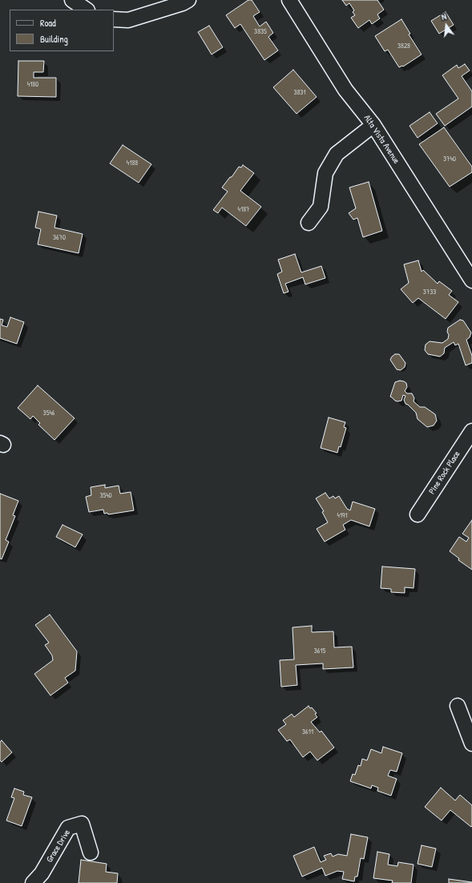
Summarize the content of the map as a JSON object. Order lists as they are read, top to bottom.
{
  "streets": {
    "street": ["Alta Vista Avenue", "Pine Rock Place", "Grace Drive"]
  },
  "house_numbers": [
    "3835",
    "3828",
    "4180",
    "3831",
    "3740",
    "4188",
    "4187",
    "3670",
    "3733",
    "3546",
    "3540",
    "4191",
    "3615",
    "3611"
  ],
  "legend": ["Road", "Building"],
  "north": "top"
}
